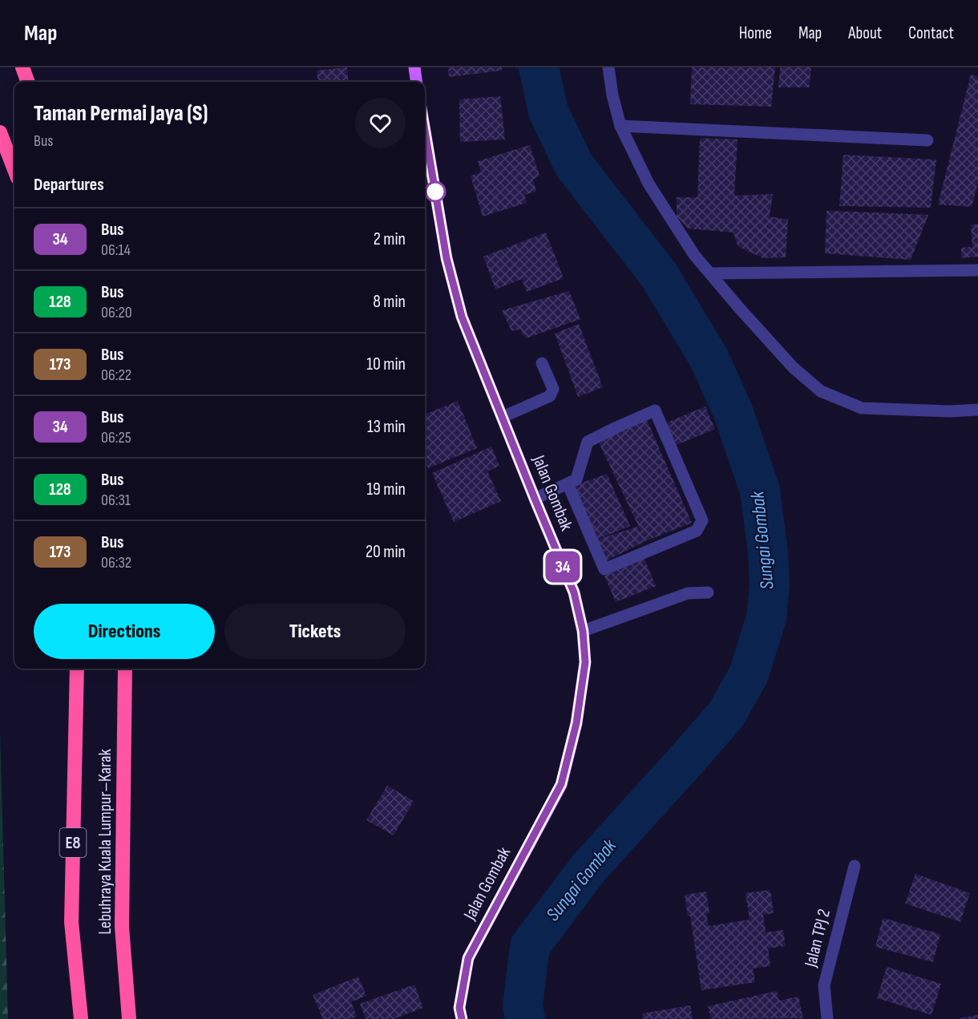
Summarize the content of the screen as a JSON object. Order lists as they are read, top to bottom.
{
  "streets": {
    "highway": ["Lebuhraya Kuala Lumpur–Karak", "E8"],
    "main road": ["Jalan Gombak"],
    "street": ["Jalan TPJ 2"]
  },
  "water": ["Sungai Gombak"],
  "lines": ["bus line 34"],
  "page": {
    "header": "Map",
    "nav": [
      "Home",
      "Map",
      "About",
      "Contact"
    ],
    "on_map": "34",
    "heading": [
      ["Taman Permai Jaya (S)", "Bus"],
      "Departures"
    ],
    "list": [
      {
        "mark": "34",
        "name": "Bus",
        "note": "06:14",
        "value": "2 min"
      },
      {
        "mark": "128",
        "name": "Bus",
        "note": "06:20",
        "value": "8 min"
      },
      {
        "mark": "173",
        "name": "Bus",
        "note": "06:22",
        "value": "10 min"
      },
      {
        "mark": "34",
        "name": "Bus",
        "note": "06:25",
        "value": "13 min"
      },
      {
        "mark": "128",
        "name": "Bus",
        "note": "06:31",
        "value": "19 min"
      },
      {
        "mark": "173",
        "name": "Bus",
        "note": "06:32",
        "value": "20 min"
      }
    ],
    "buttons": ["Directions", "Tickets"]
  }
}
